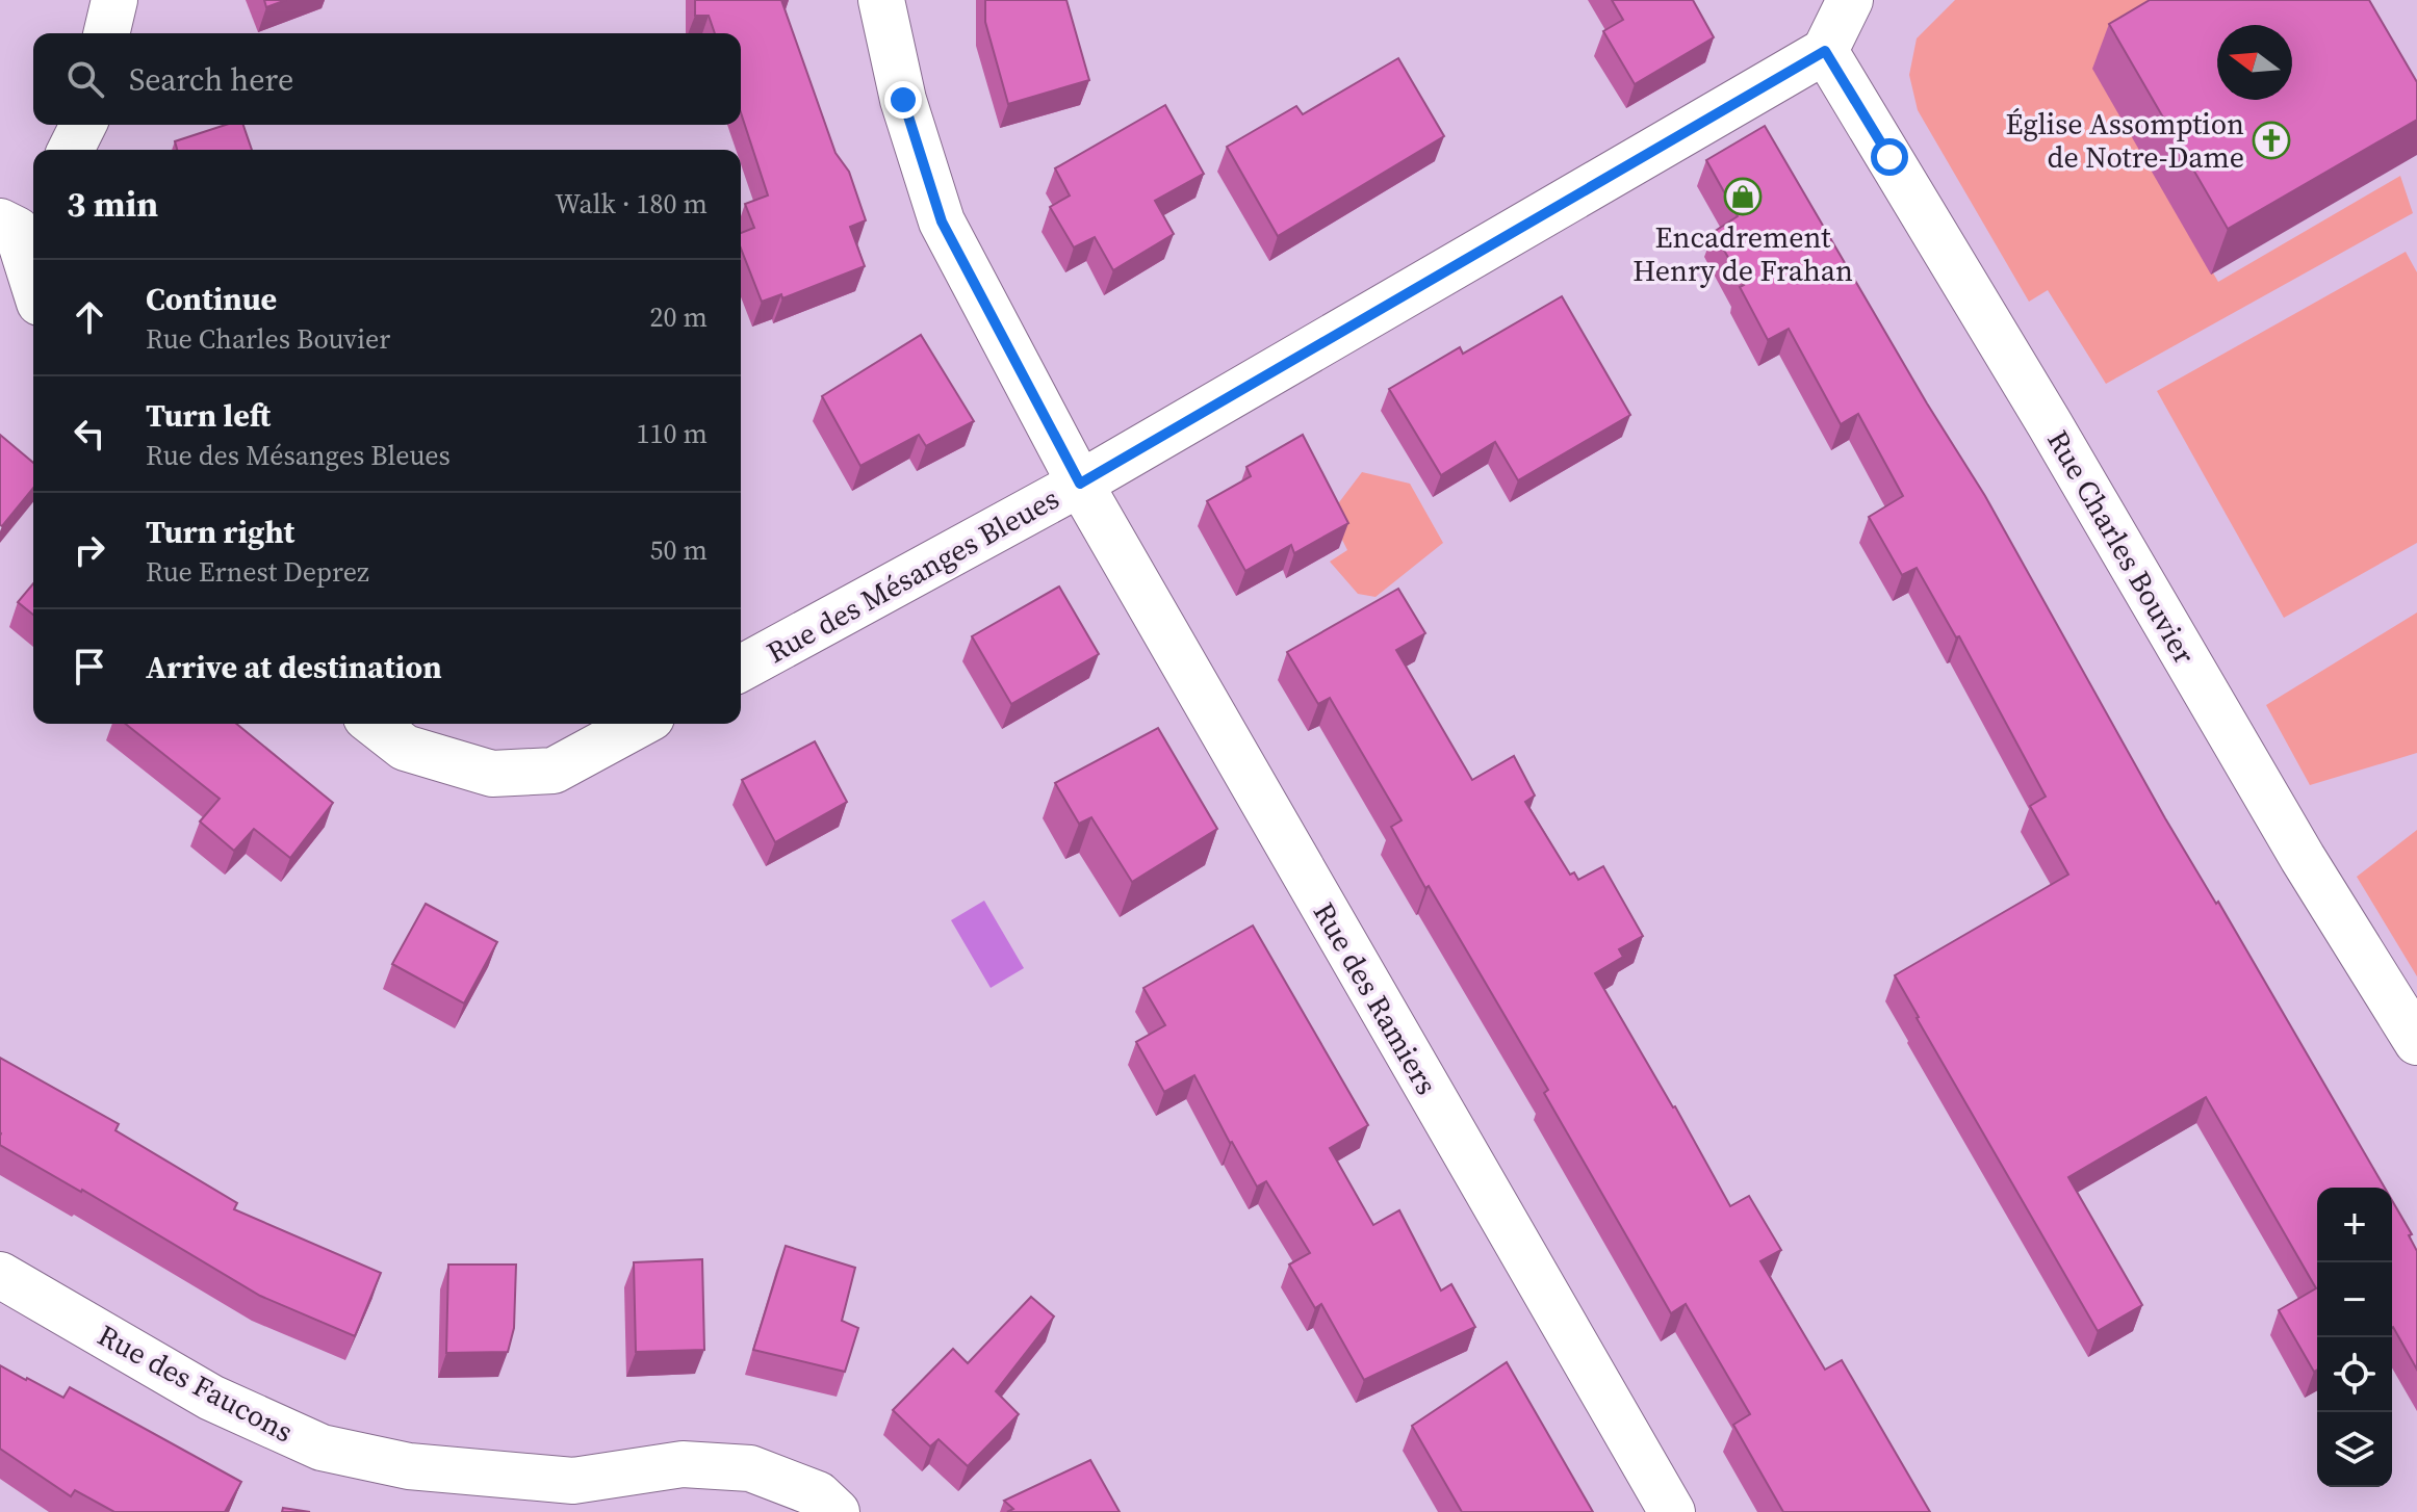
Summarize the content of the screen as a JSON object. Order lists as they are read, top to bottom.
{
  "streets": {
    "street": [
      "Rue Charles Bouvier",
      "Rue des Mésanges Bleues",
      "Rue des Ramiers",
      "Rue des Faucons"
    ]
  },
  "crossings": [
    ["Rue Charles Bouvier", "Rue des Mésanges Bleues"],
    ["Rue des Mésanges Bleues", "Rue des Ramiers"]
  ],
  "places": {
    "church": ["Église Assomption de Notre-Dame"],
    "shop": ["Encadrement Henry de Frahan"]
  },
  "north": "left",
  "page": {
    "search": "Search here",
    "heading": ["3 min", "Walk · 180 m"],
    "list": [
      ["Continue", "Rue Charles Bouvier", "20 m"],
      ["Turn left", "Rue des Mésanges Bleues", "110 m"],
      ["Turn right", "Rue Ernest Deprez", "50 m"],
      "Arrive at destination"
    ],
    "map_buttons": ["+", "−"]
  }
}
